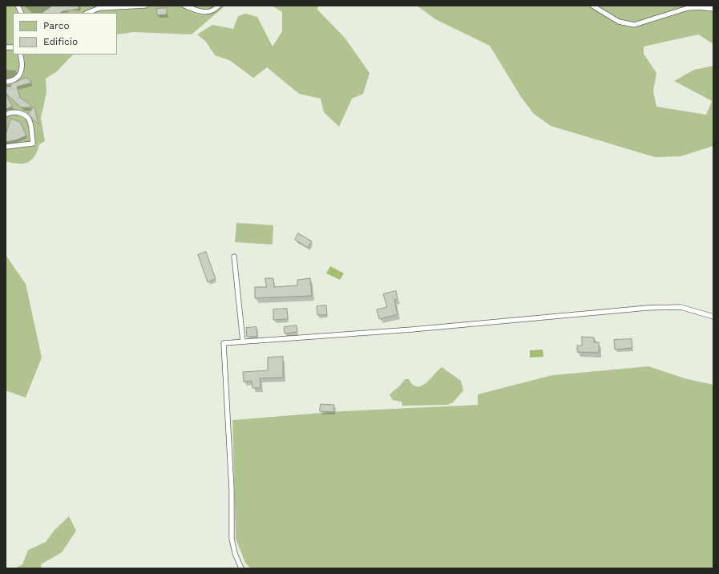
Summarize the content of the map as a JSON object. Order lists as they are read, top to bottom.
{
  "legend": ["Parco", "Edificio"]
}
